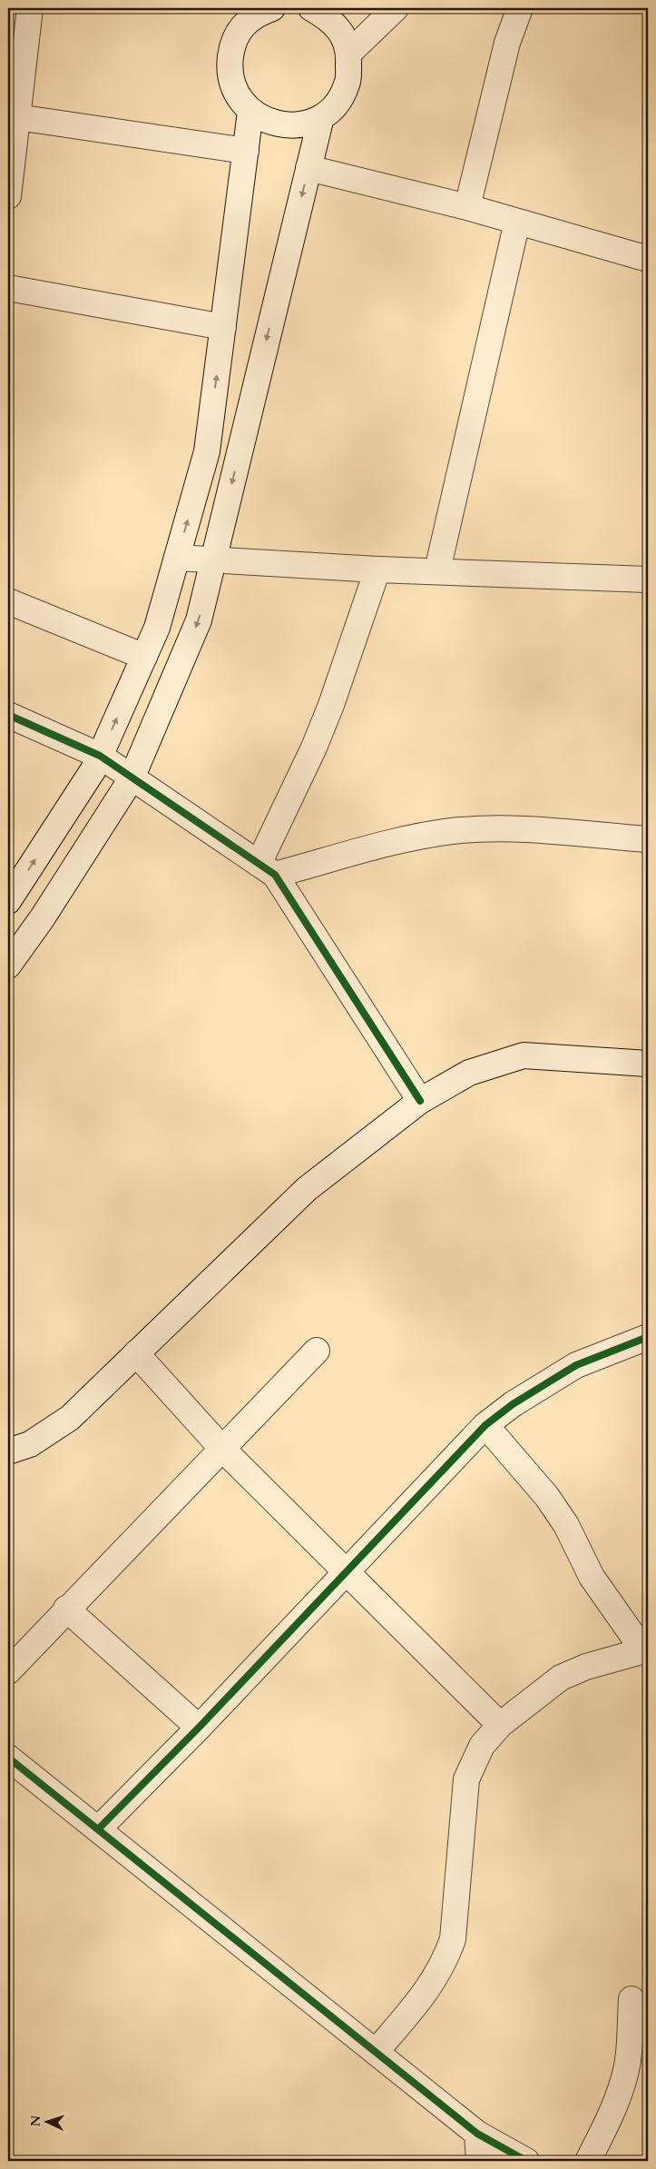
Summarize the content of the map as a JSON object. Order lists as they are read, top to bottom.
{
  "north": "left"
}
